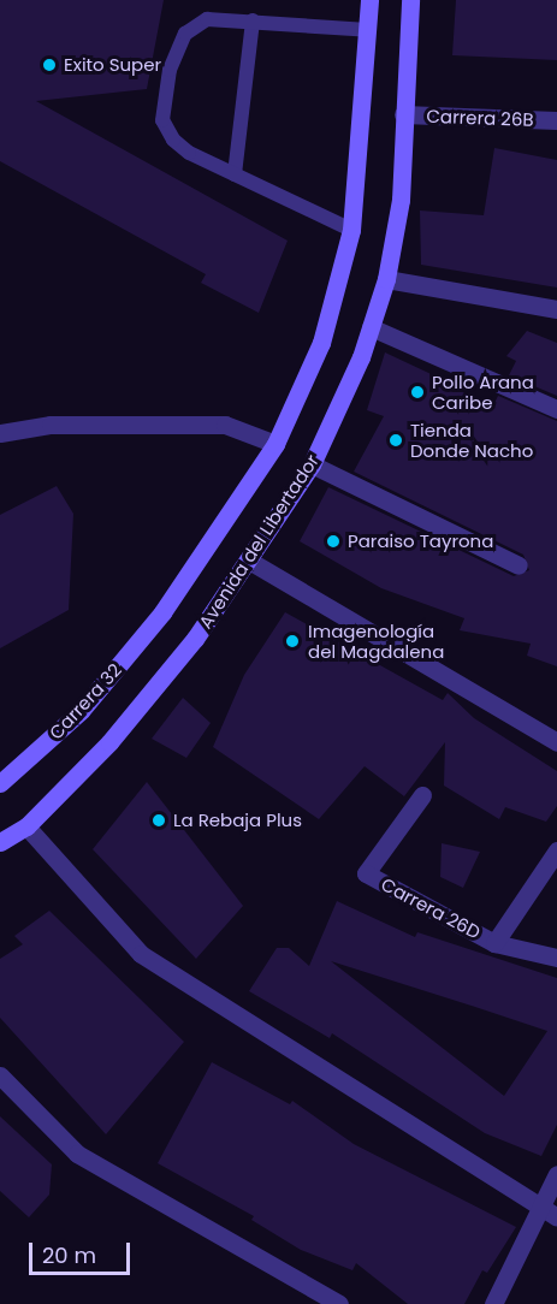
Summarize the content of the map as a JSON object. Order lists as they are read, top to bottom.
{
  "streets": {
    "main road": ["Avenida del Libertador", "Carrera 32"],
    "street": ["Carrera 26B", "Carrera 26D"]
  },
  "crossings": [
    ["Carrera 26B", "Avenida del Libertador"]
  ],
  "places": [
    "Exito Super",
    "Pollo Arana Caribe",
    "Tienda Donde Nacho",
    "Paraiso Tayrona",
    "Imagenología del Magdalena",
    "La Rebaja Plus"
  ],
  "scale_bar": "20 m"
}
